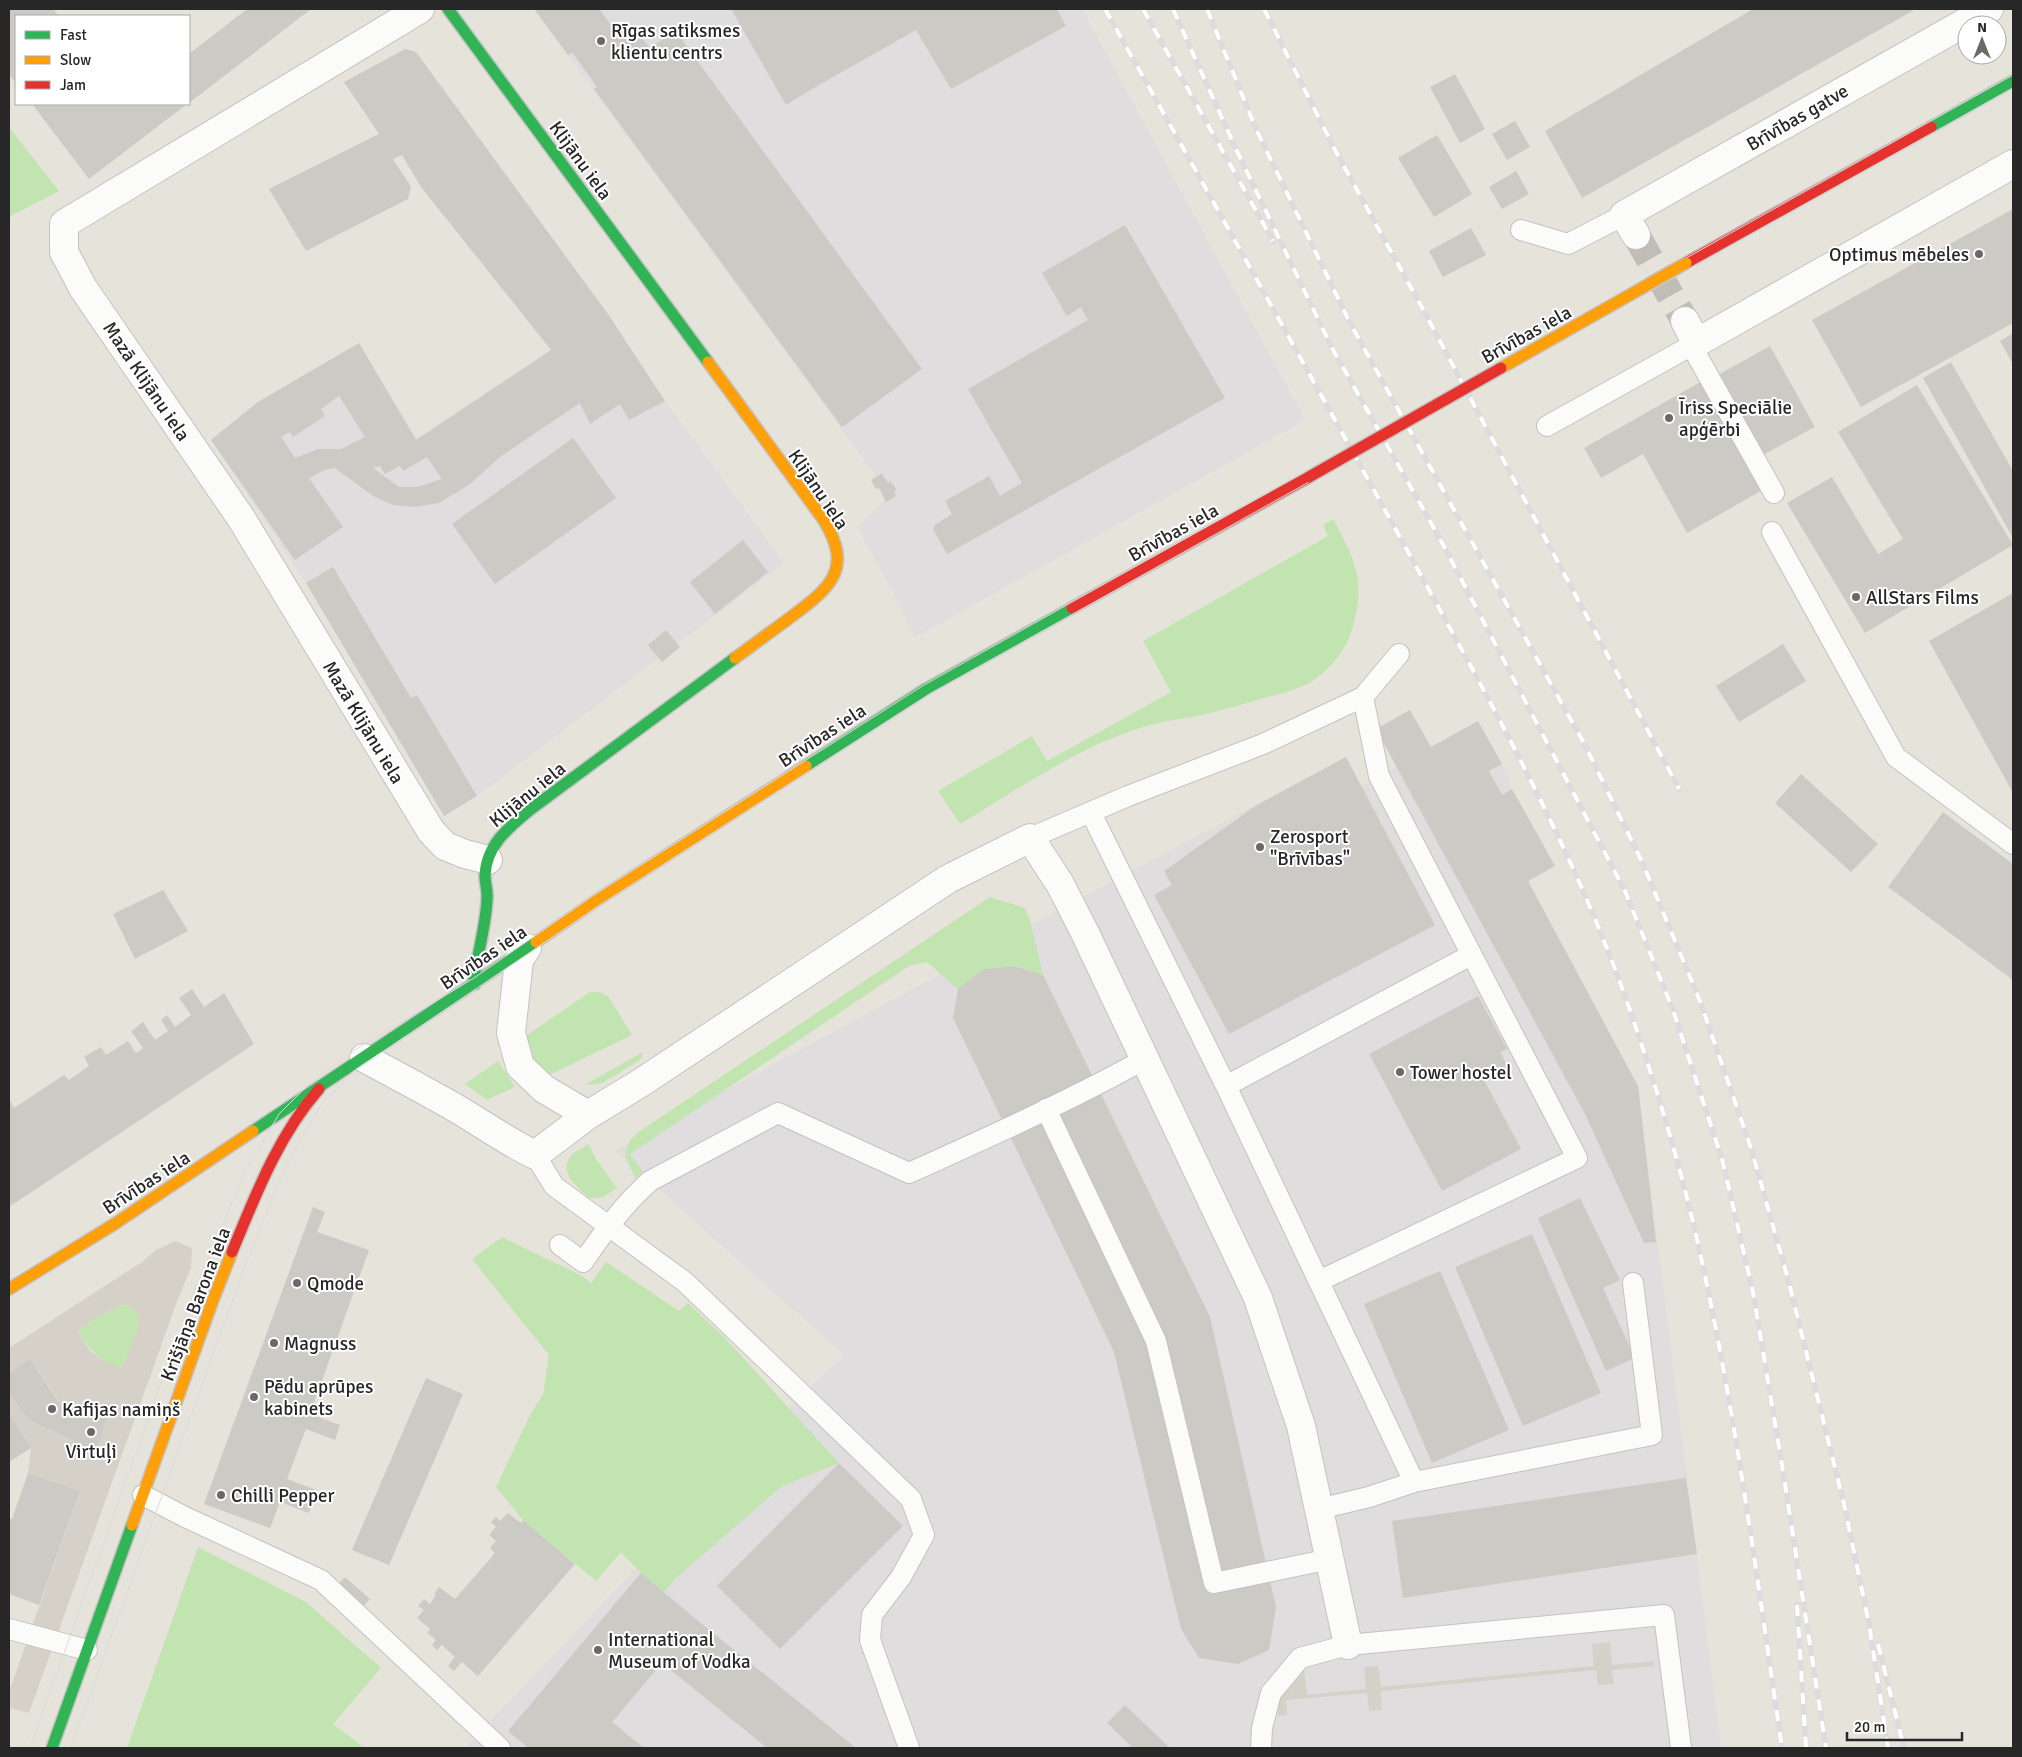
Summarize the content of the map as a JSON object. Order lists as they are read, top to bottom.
{
  "streets": {
    "main road": ["Klijānu iela", "Brīvības iela", "Krišjāņa Barona iela"],
    "street": ["Brīvības gatve", "Mazā Klijānu iela"]
  },
  "crossings": [
    ["Klijānu iela", "Brīvības iela"],
    ["Klijānu iela", "Mazā Klijānu iela"],
    ["Brīvības iela", "Krišjāņa Barona iela"]
  ],
  "places": [
    "Rīgas satiksmes klientu centrs",
    "Optimus mēbeles",
    "Īriss Speciālie apģērbi",
    "AllStars Films",
    "Zerosport \"Brīvības\"",
    "Tower hostel",
    "Qmode",
    "Magnuss",
    "Pēdu aprūpes kabinets",
    "Kafijas namiņš",
    "Virtuļi",
    "Chilli Pepper",
    "International Museum of Vodka"
  ],
  "legend": ["Fast", "Slow", "Jam"],
  "scale_bar": "20 m",
  "north": "top"
}
